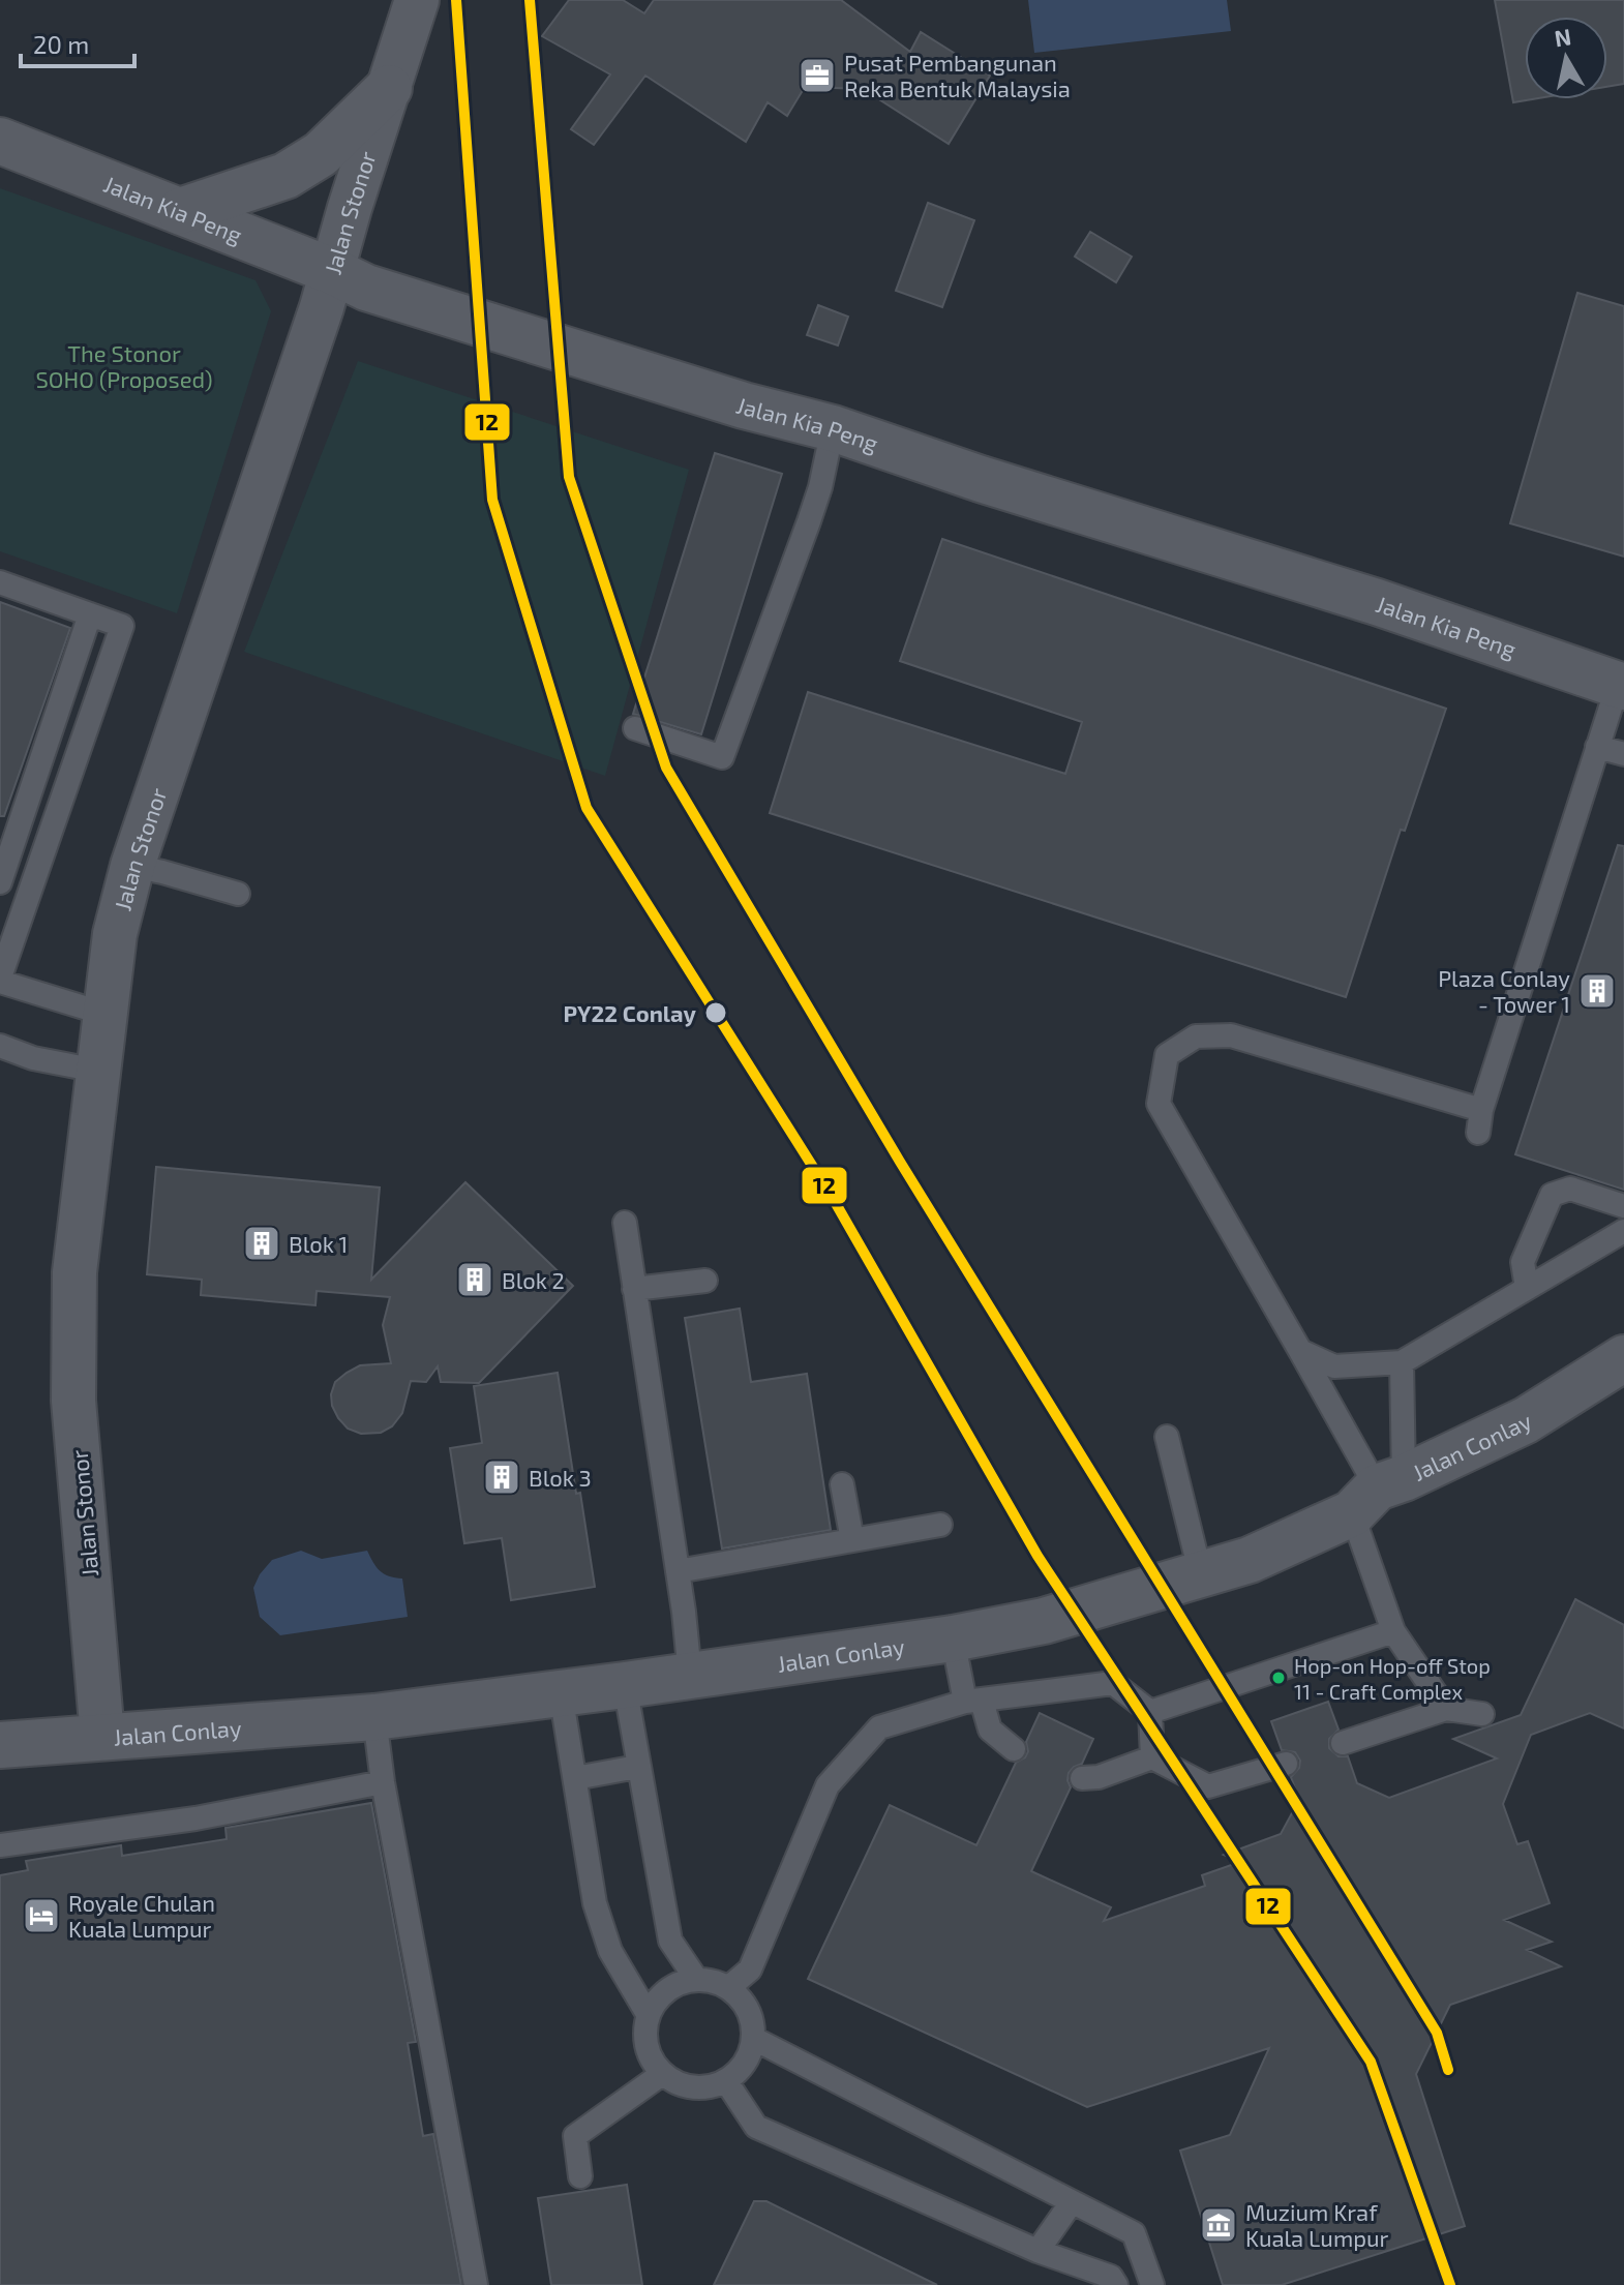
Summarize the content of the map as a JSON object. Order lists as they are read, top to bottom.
{
  "streets": {
    "street": ["Jalan Kia Peng", "Jalan Stonor", "Jalan Conlay"]
  },
  "crossings": [
    ["Jalan Kia Peng", "Jalan Stonor"],
    ["Jalan Stonor", "Jalan Conlay"]
  ],
  "parks": ["The Stonor SOHO (Proposed)"],
  "places": {
    "office": ["Pusat Pembangunan Reka Bentuk Malaysia"],
    "building": [
      "Plaza Conlay - Tower 1",
      "Blok 1",
      "Blok 2",
      "Blok 3"
    ],
    "other": ["PY22 Conlay", "Hop-on Hop-off Stop 11 - Craft Complex"],
    "hotel": ["Royale Chulan Kuala Lumpur"],
    "museum": ["Muzium Kraf Kuala Lumpur"]
  },
  "lines": ["transit line 12"],
  "scale_bar": "20 m",
  "north": "top"
}
